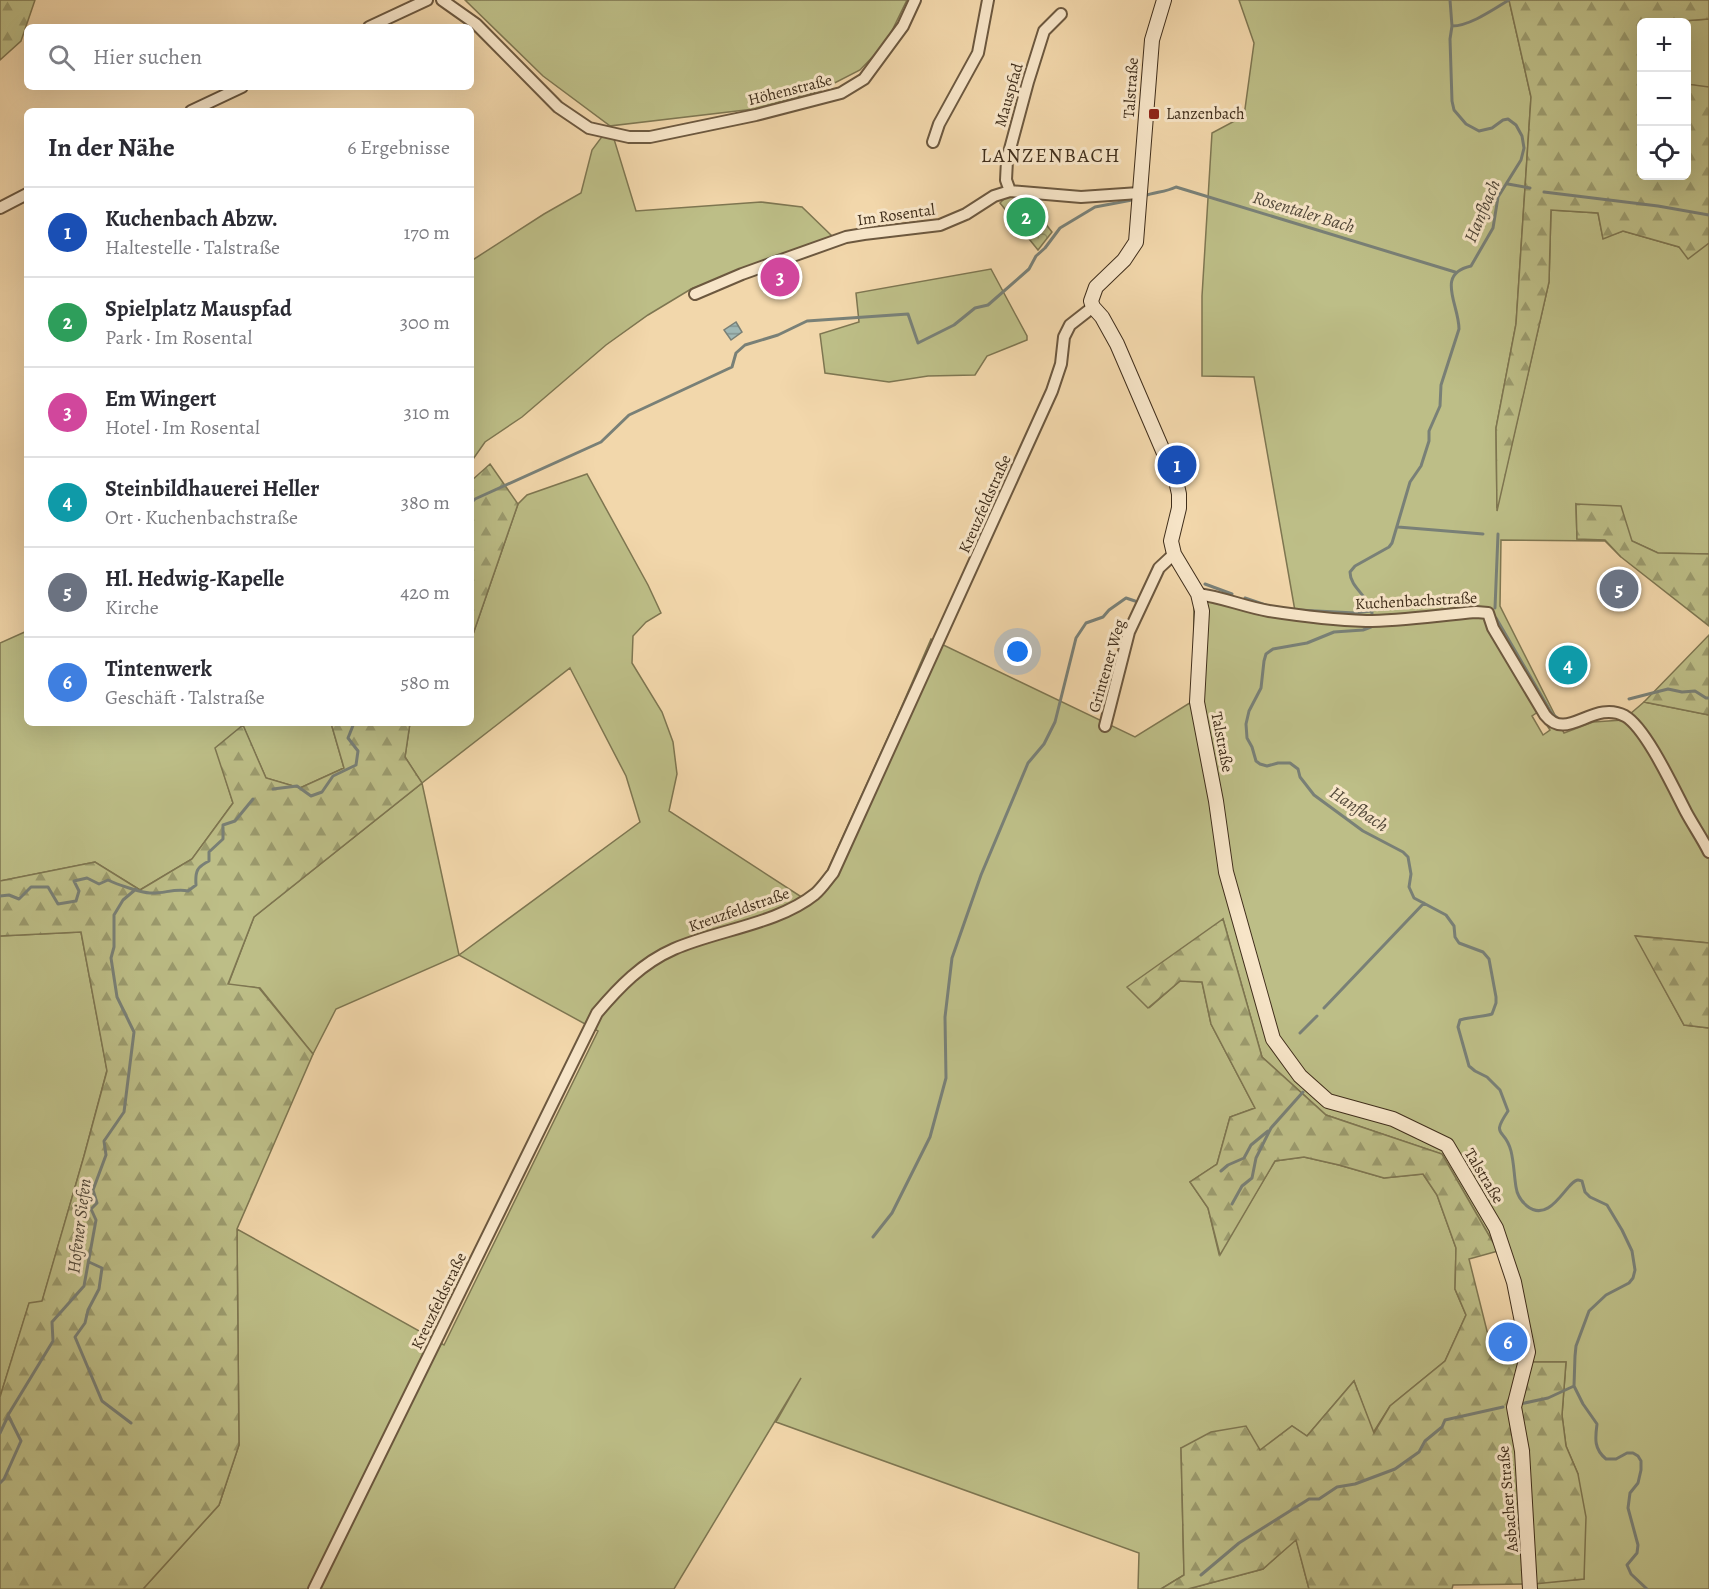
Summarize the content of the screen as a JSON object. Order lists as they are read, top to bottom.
{
  "streets": {
    "main road": ["Talstraße", "Asbacher Straße"],
    "street": [
      "Höhenstraße",
      "Mauspfad",
      "Im Rosental",
      "Kreuzfeldstraße",
      "Kuchenbachstraße",
      "Grintener Weg"
    ]
  },
  "crossings": [
    ["Talstraße", "Im Rosental"],
    ["Talstraße", "Kreuzfeldstraße"],
    ["Talstraße", "Kuchenbachstraße"],
    ["Talstraße", "Grintener Weg"],
    ["Talstraße", "Asbacher Straße"],
    ["Mauspfad", "Im Rosental"]
  ],
  "districts": ["LANZENBACH"],
  "water": ["Hanfbach", "Rosentaler Bach", "Hofener Siefen"],
  "places": {
    "transit": ["Lanzenbach"]
  },
  "page": {
    "map_buttons": ["+", "−"],
    "search": "Hier suchen",
    "heading": ["In der Nähe", "6 Ergebnisse"],
    "list": [
      {
        "mark": "1",
        "name": "Kuchenbach Abzw.",
        "note": "Haltestelle · Talstraße",
        "value": "170 m"
      },
      {
        "mark": "2",
        "name": "Spielplatz Mauspfad",
        "note": "Park · Im Rosental",
        "value": "300 m"
      },
      {
        "mark": "3",
        "name": "Em Wingert",
        "note": "Hotel · Im Rosental",
        "value": "310 m"
      },
      {
        "mark": "4",
        "name": "Steinbildhauerei Heller",
        "note": "Ort · Kuchenbachstraße",
        "value": "380 m"
      },
      {
        "mark": "5",
        "name": "Hl. Hedwig-Kapelle",
        "note": "Kirche",
        "value": "420 m"
      },
      {
        "mark": "6",
        "name": "Tintenwerk",
        "note": "Geschäft · Talstraße",
        "value": "580 m"
      }
    ],
    "pins": [
      "2",
      "3",
      "1",
      "5",
      "4",
      "6"
    ]
  }
}
